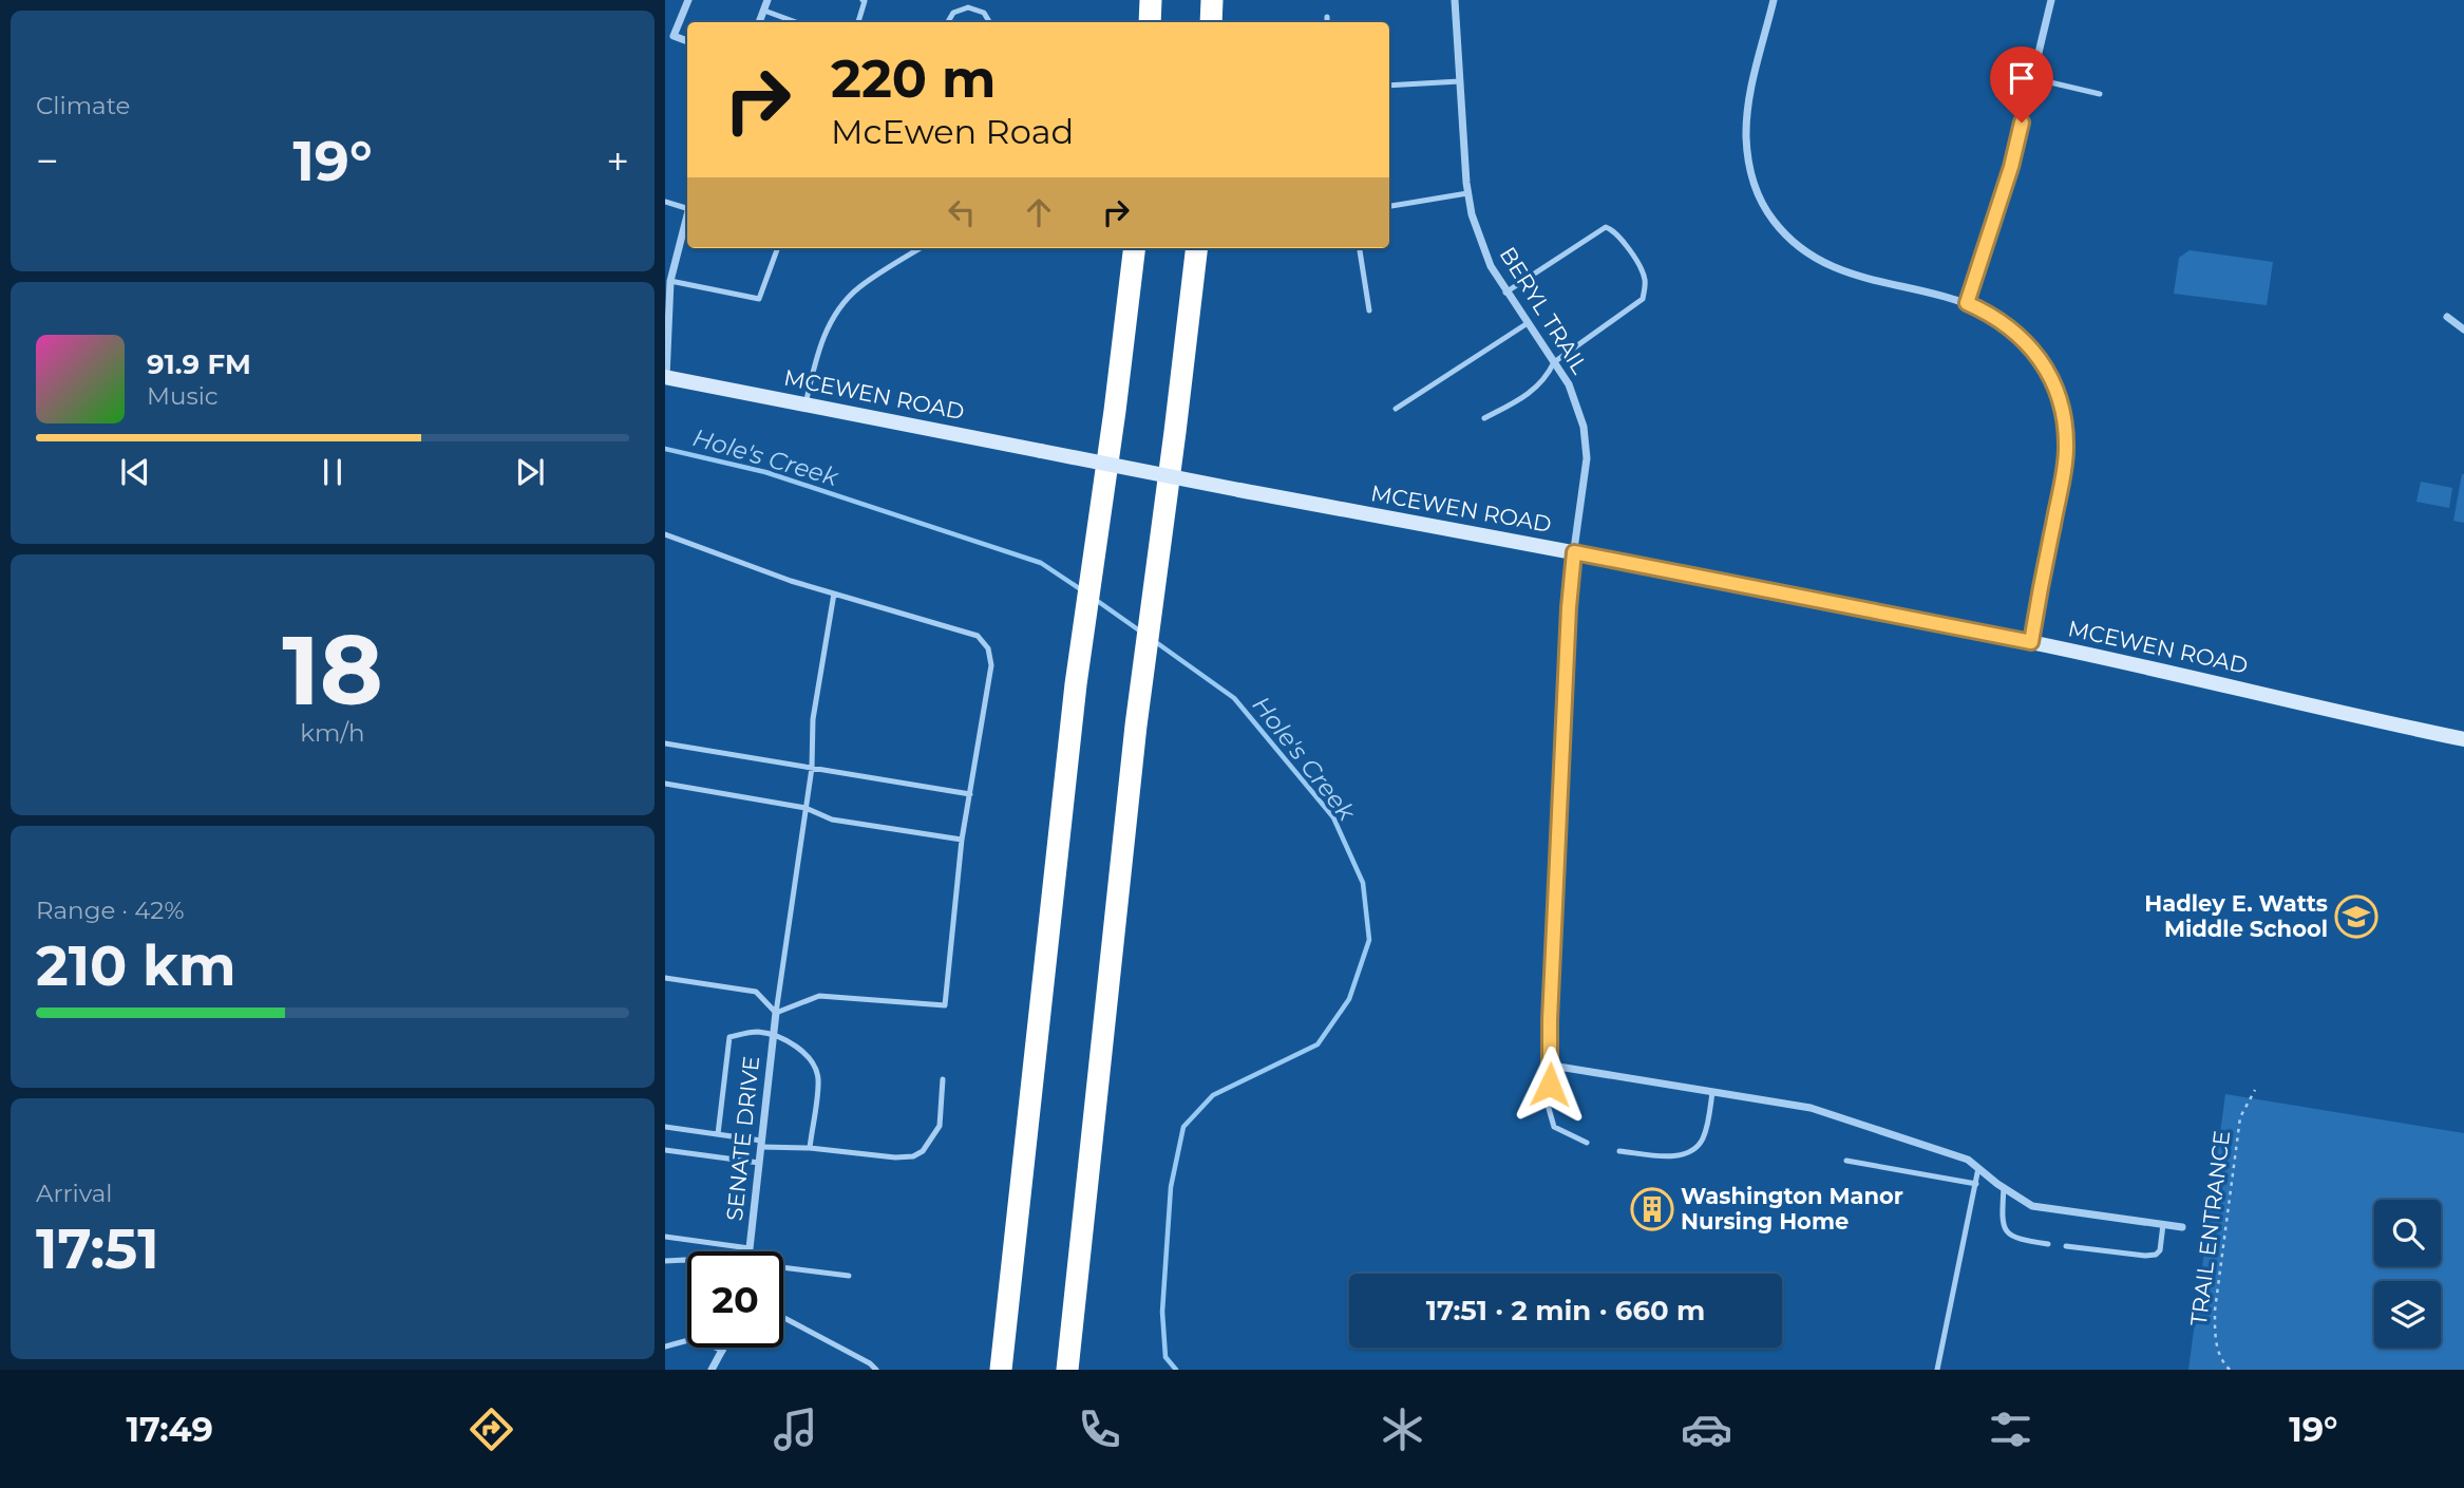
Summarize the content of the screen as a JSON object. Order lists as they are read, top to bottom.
{
  "streets": {
    "street": ["BERYL TRAIL", "MCEWEN ROAD", "SENATE DRIVE"],
    "path": ["TRAIL ENTRANCE"]
  },
  "crossings": [
    ["BERYL TRAIL", "MCEWEN ROAD"]
  ],
  "water": ["Hole's Creek"],
  "places": {
    "school or university": ["Hadley E. Watts Middle School"],
    "building": ["Washington Manor Nursing Home"]
  },
  "page": {
    "tile": [
      "Climate",
      ["18", "km/h"],
      ["Range · 42%", "210 km"],
      ["Arrival", "17:51"]
    ],
    "turn": ["220 m", "McEwen Road"],
    "heat": ["−", "19°", "+"],
    "song": ["91.9 FM", "Music"],
    "limit": "20",
    "trip": "17:51 · 2 min · 660 m",
    "tabs": ["17:49", "19°"]
  }
}
